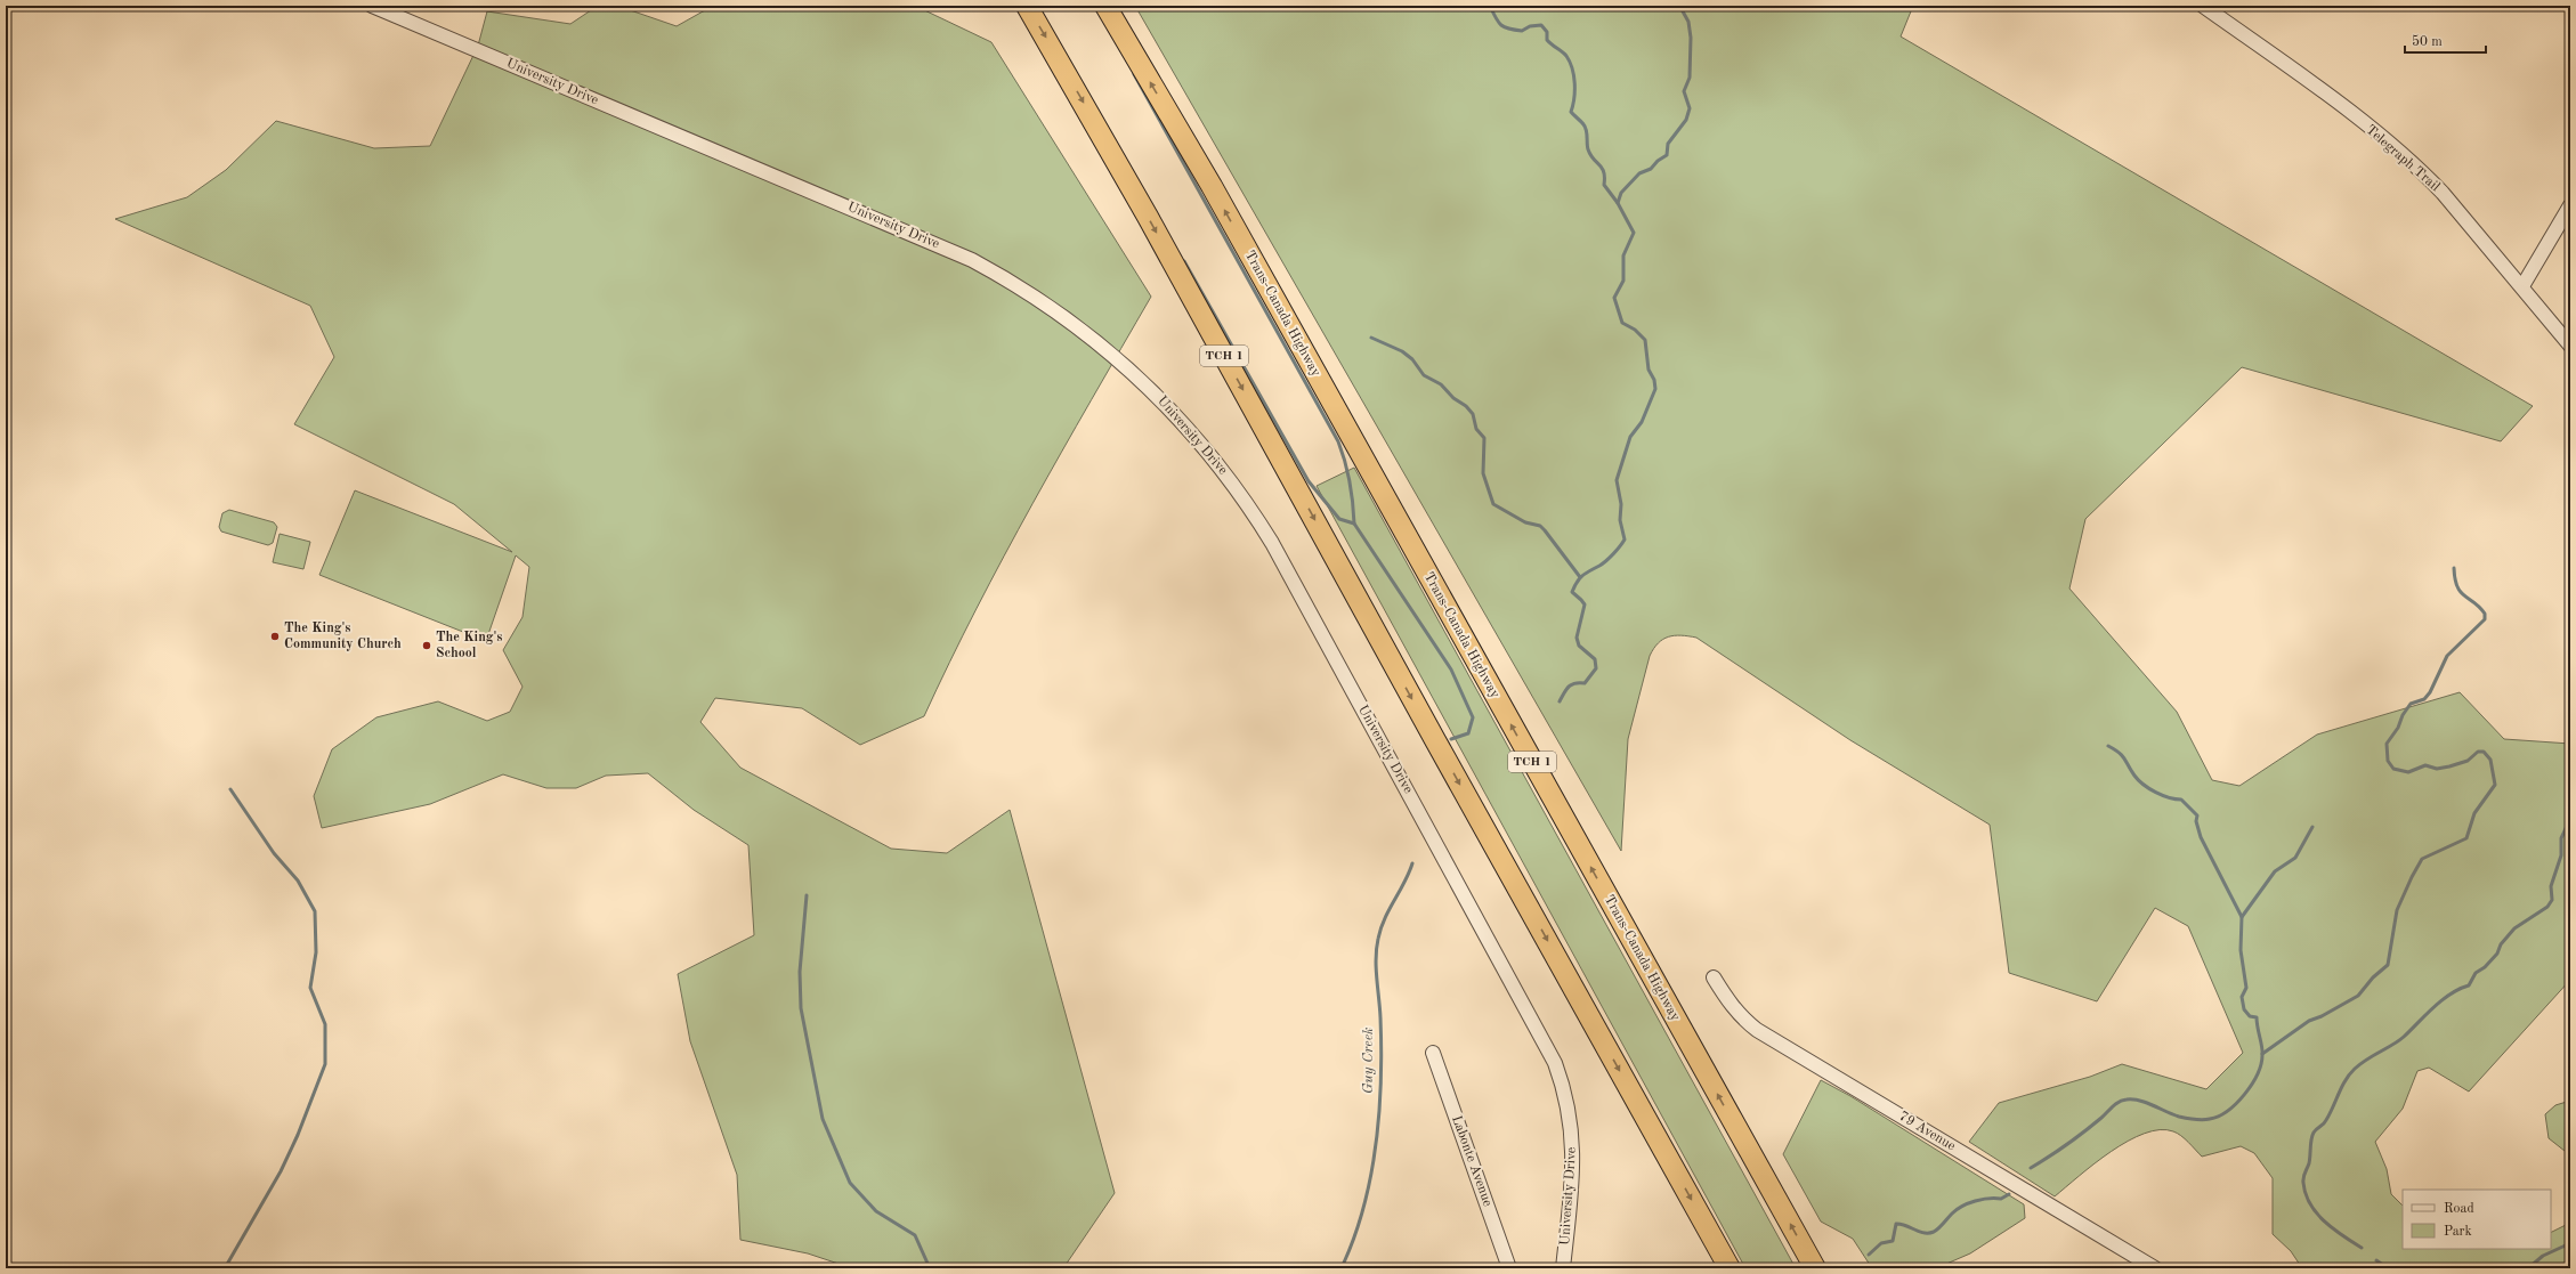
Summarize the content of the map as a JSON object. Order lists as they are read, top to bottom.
{
  "streets": {
    "highway": ["Trans-Canada Highway", "TCH 1"],
    "street": [
      "University Drive",
      "Telegraph Trail",
      "79 Avenue",
      "Labonte Avenue"
    ]
  },
  "water": ["Guy Creek"],
  "places": ["The King's Community Church", "The King's School"],
  "legend": ["Road", "Park"],
  "scale_bar": "50 m"
}
